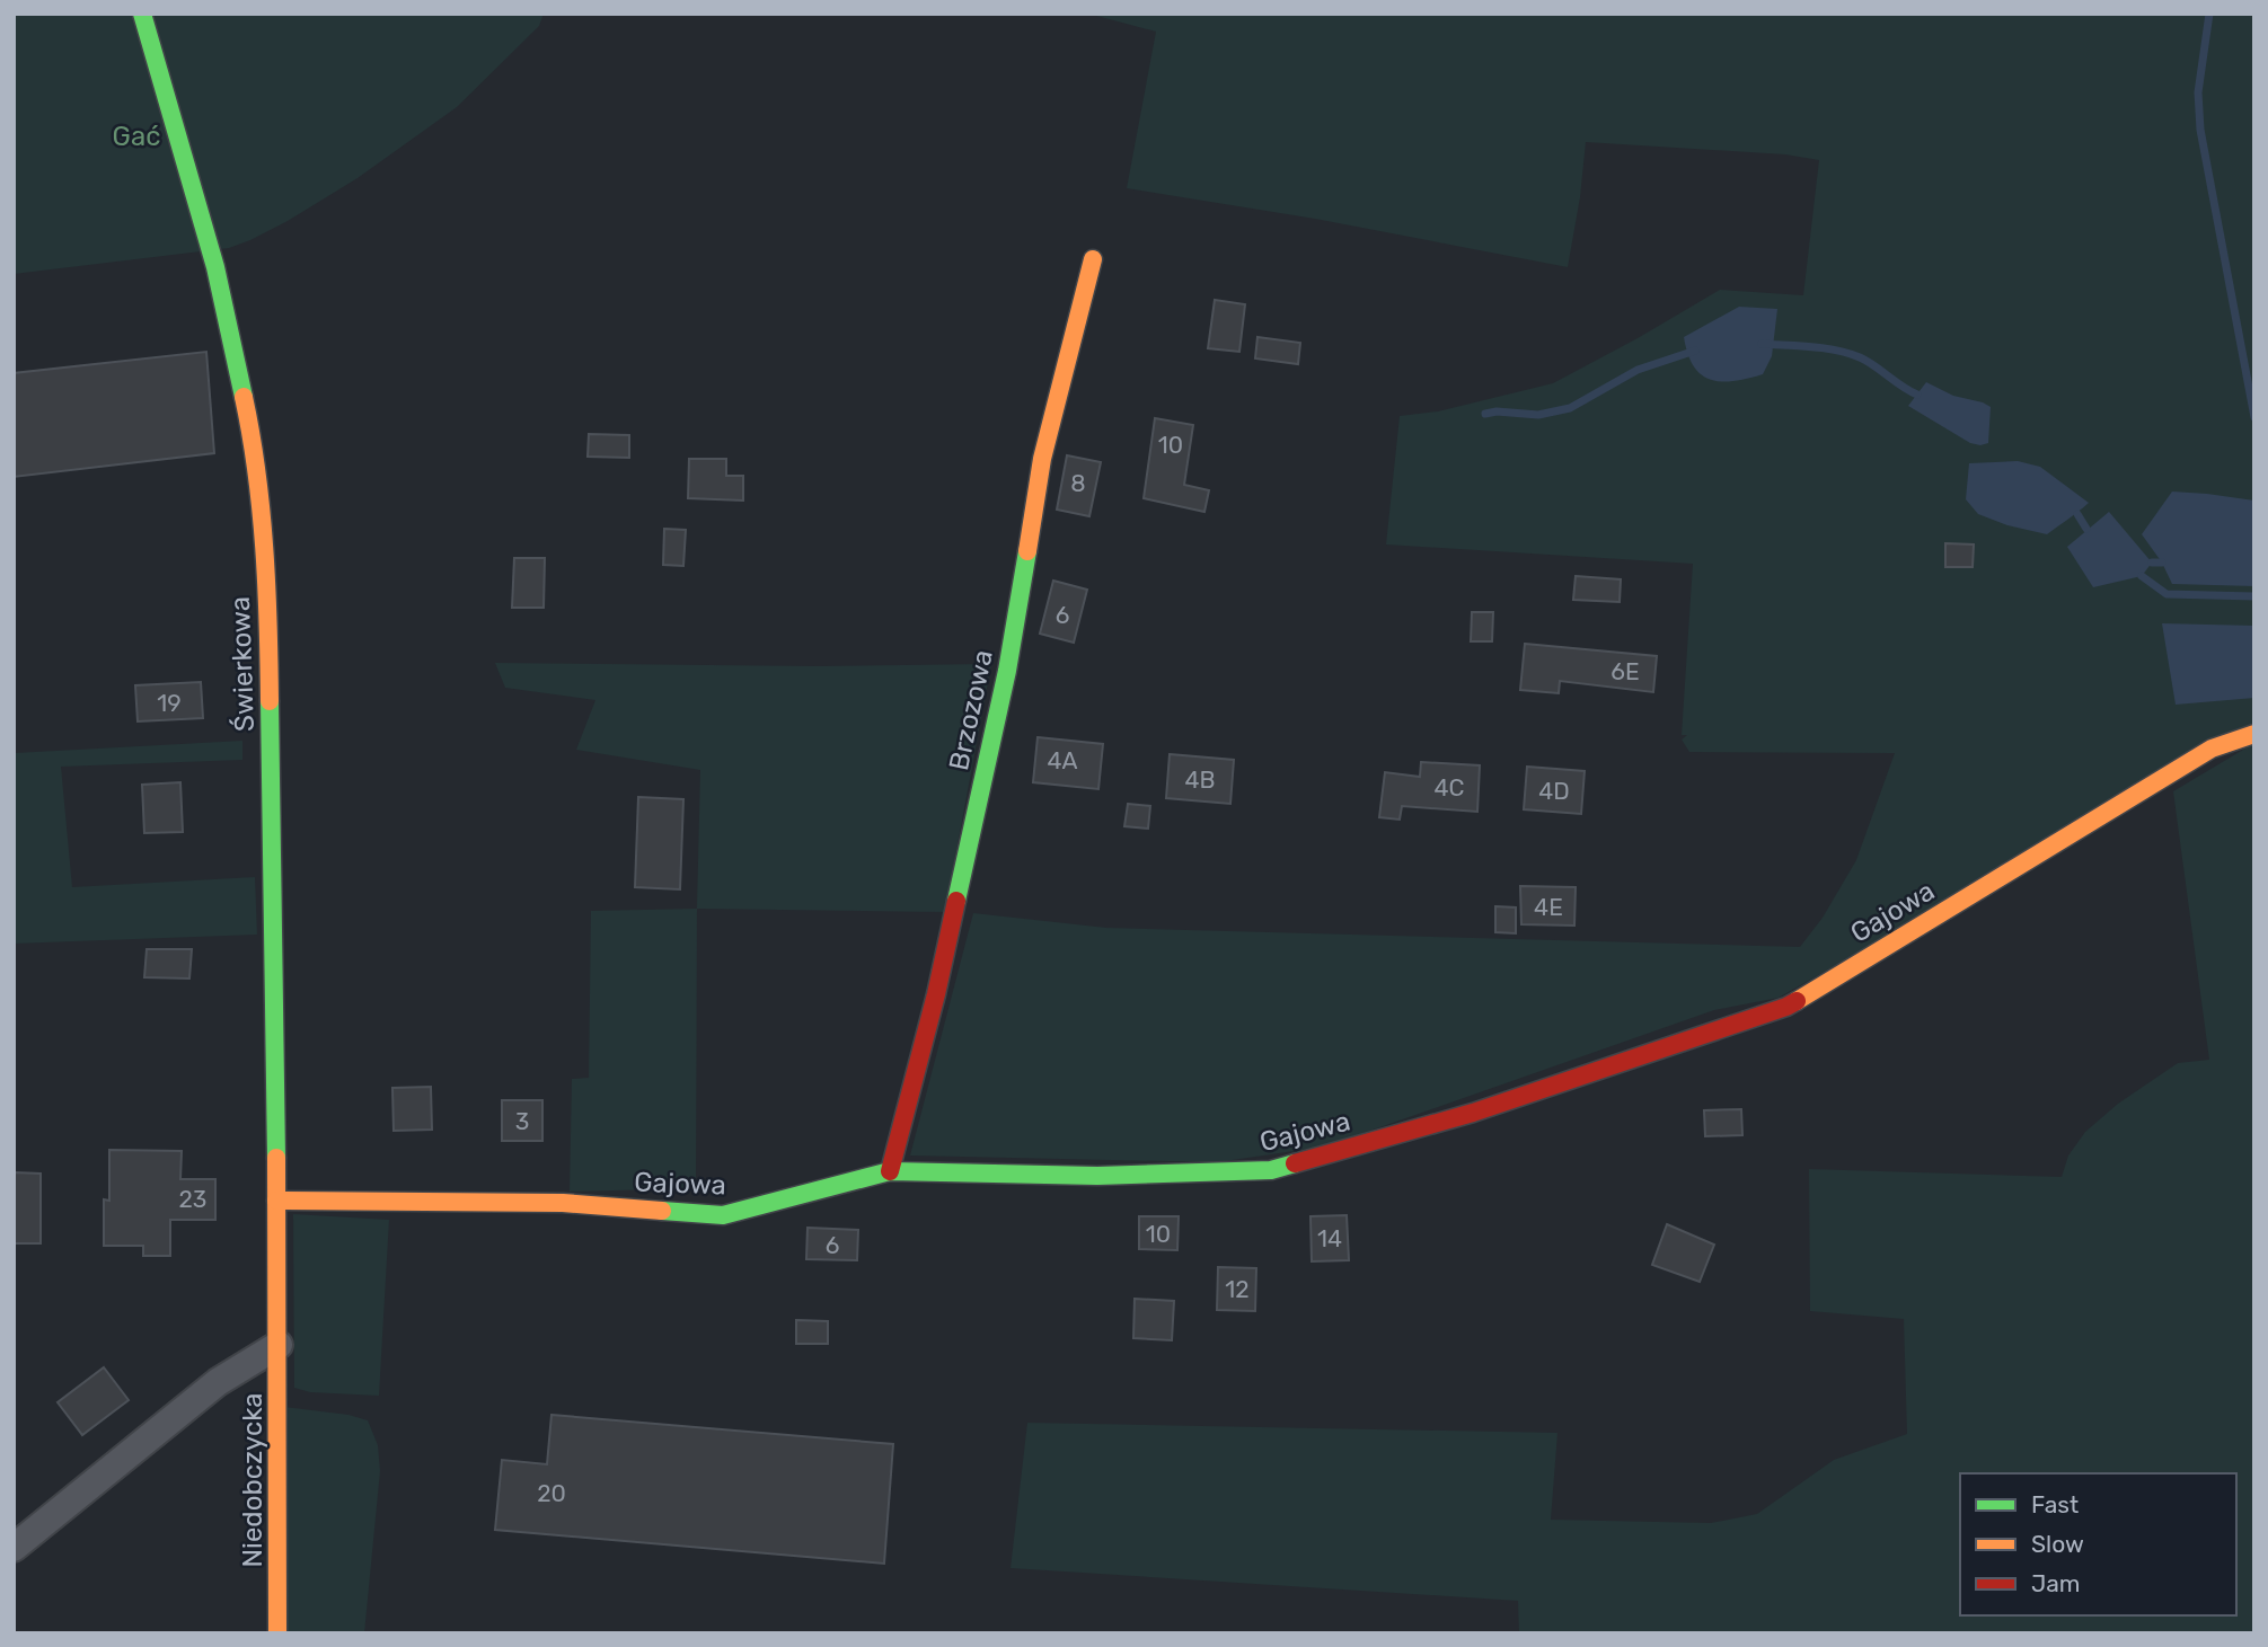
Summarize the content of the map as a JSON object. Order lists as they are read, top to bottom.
{
  "streets": {
    "street": [
      "Świerkowa",
      "Brzozowa",
      "Gajowa",
      "Niedobczycka"
    ]
  },
  "crossings": [
    ["Świerkowa", "Gajowa"],
    ["Świerkowa", "Niedobczycka"],
    ["Brzozowa", "Gajowa"]
  ],
  "parks": ["Gać"],
  "house_numbers": [
    "10",
    "8",
    "6",
    "6E",
    "19",
    "4A",
    "4B",
    "4C",
    "4D",
    "4E",
    "3",
    "23",
    "10",
    "14",
    "6",
    "12",
    "20"
  ],
  "legend": ["Fast", "Slow", "Jam"]
}
